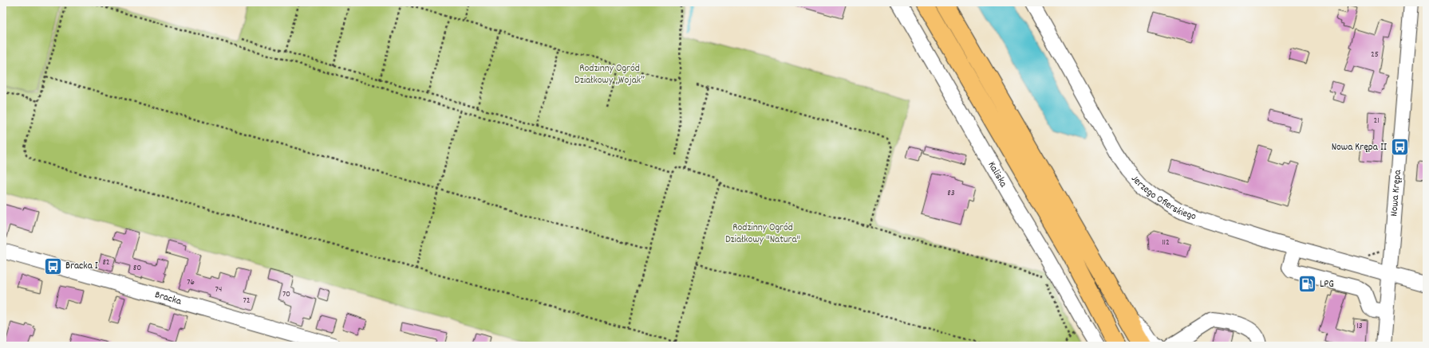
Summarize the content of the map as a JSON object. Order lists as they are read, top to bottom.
{
  "streets": {
    "street": [
      "Kaliska",
      "Nowa Krępa",
      "Jerzego Ofierskiego",
      "Bracka"
    ]
  },
  "crossings": [
    ["Nowa Krępa", "Jerzego Ofierskiego"]
  ],
  "parks": ["Rodzinny Ogród Działkowy „Wojak”", "Rodzinny Ogród Działkowy \"Natura\""],
  "places": {
    "bus stop": ["Nowa Krępa II", "Bracka I"],
    "fuel station": ["LPG"]
  },
  "house_numbers": [
    "25",
    "21",
    "83",
    "112",
    "82",
    "80",
    "76",
    "74",
    "70",
    "72",
    "13"
  ]
}
